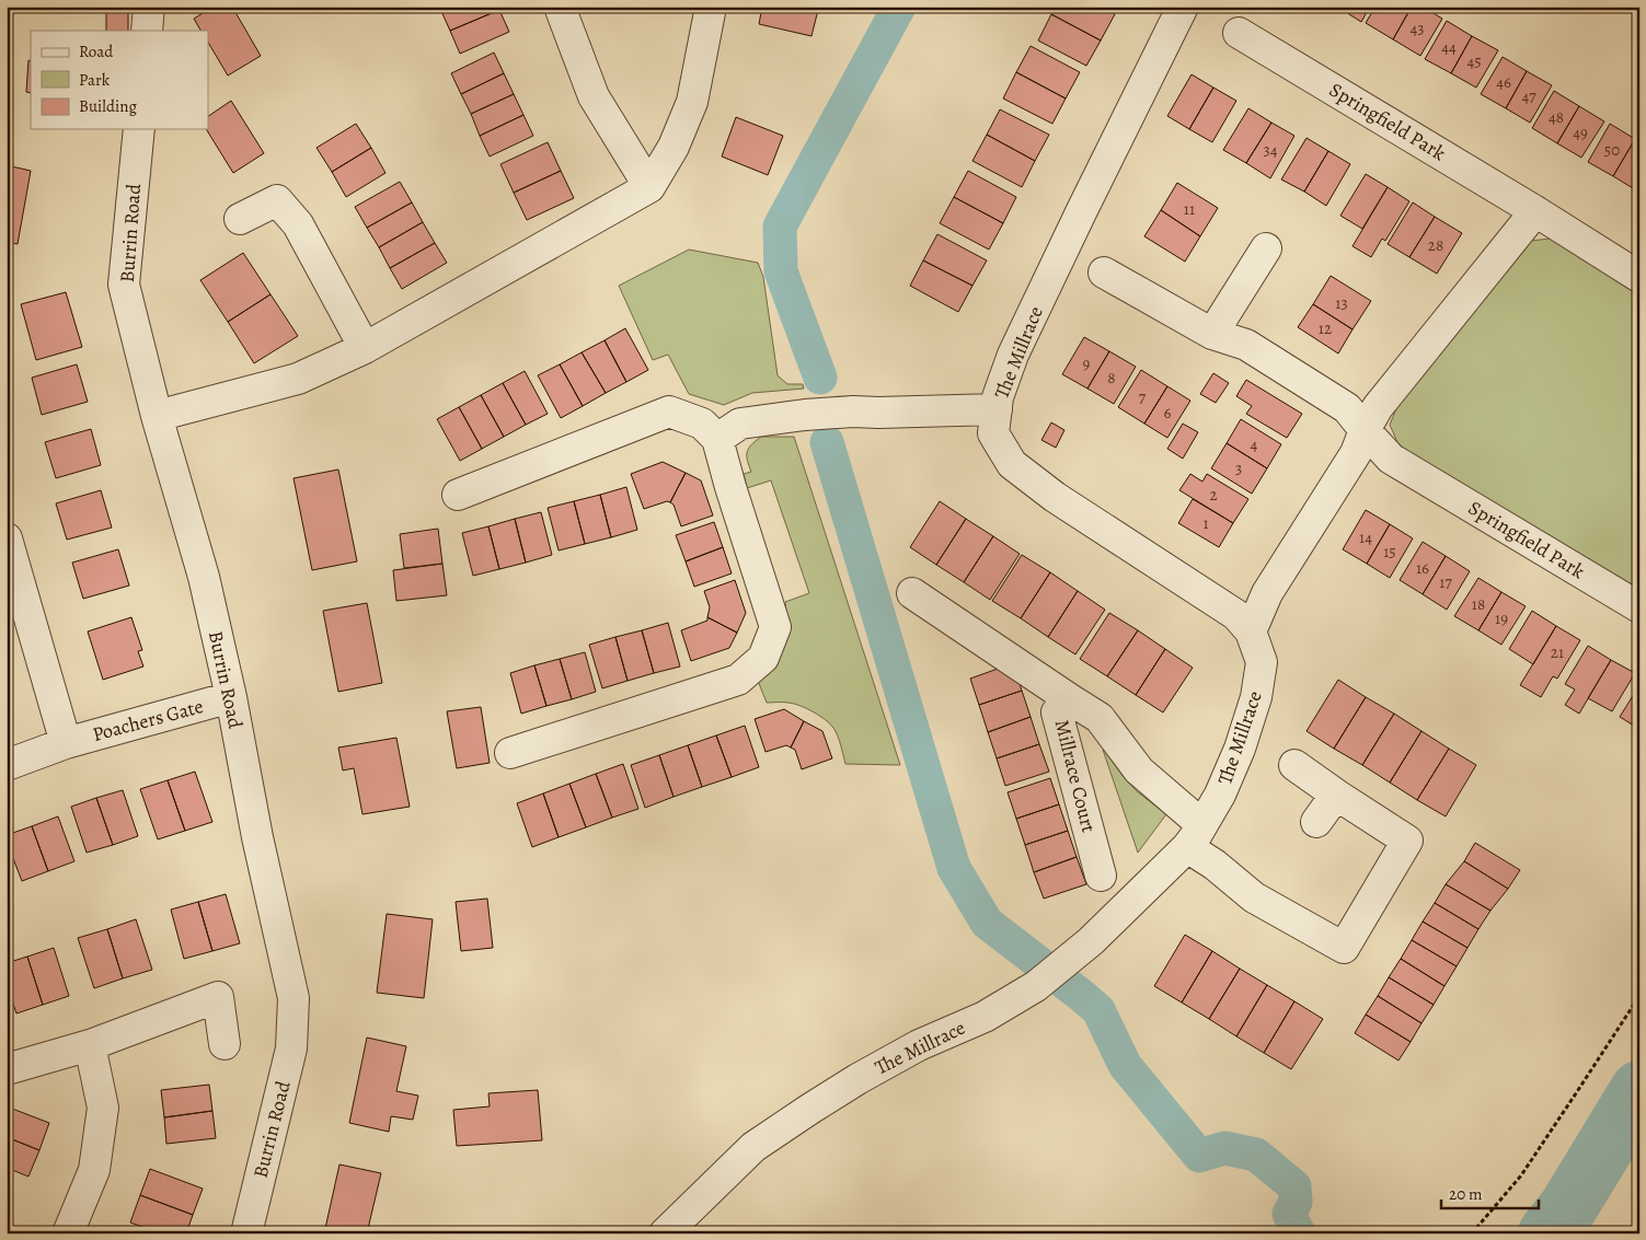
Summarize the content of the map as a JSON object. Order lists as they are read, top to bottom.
{
  "streets": {
    "street": [
      "Springfield Park",
      "Burrin Road",
      "The Millrace",
      "Poachers Gate",
      "Millrace Court"
    ]
  },
  "crossings": [
    ["Burrin Road", "Poachers Gate"],
    ["The Millrace", "Millrace Court"]
  ],
  "house_numbers": [
    "43",
    "44",
    "45",
    "46",
    "47",
    "48",
    "49",
    "34",
    "50",
    "11",
    "28",
    "13",
    "12",
    "9",
    "8",
    "7",
    "6",
    "4",
    "3",
    "2",
    "1",
    "14",
    "15",
    "16",
    "17",
    "18",
    "19",
    "21"
  ],
  "legend": ["Road", "Park", "Building"],
  "scale_bar": "20 m"
}
